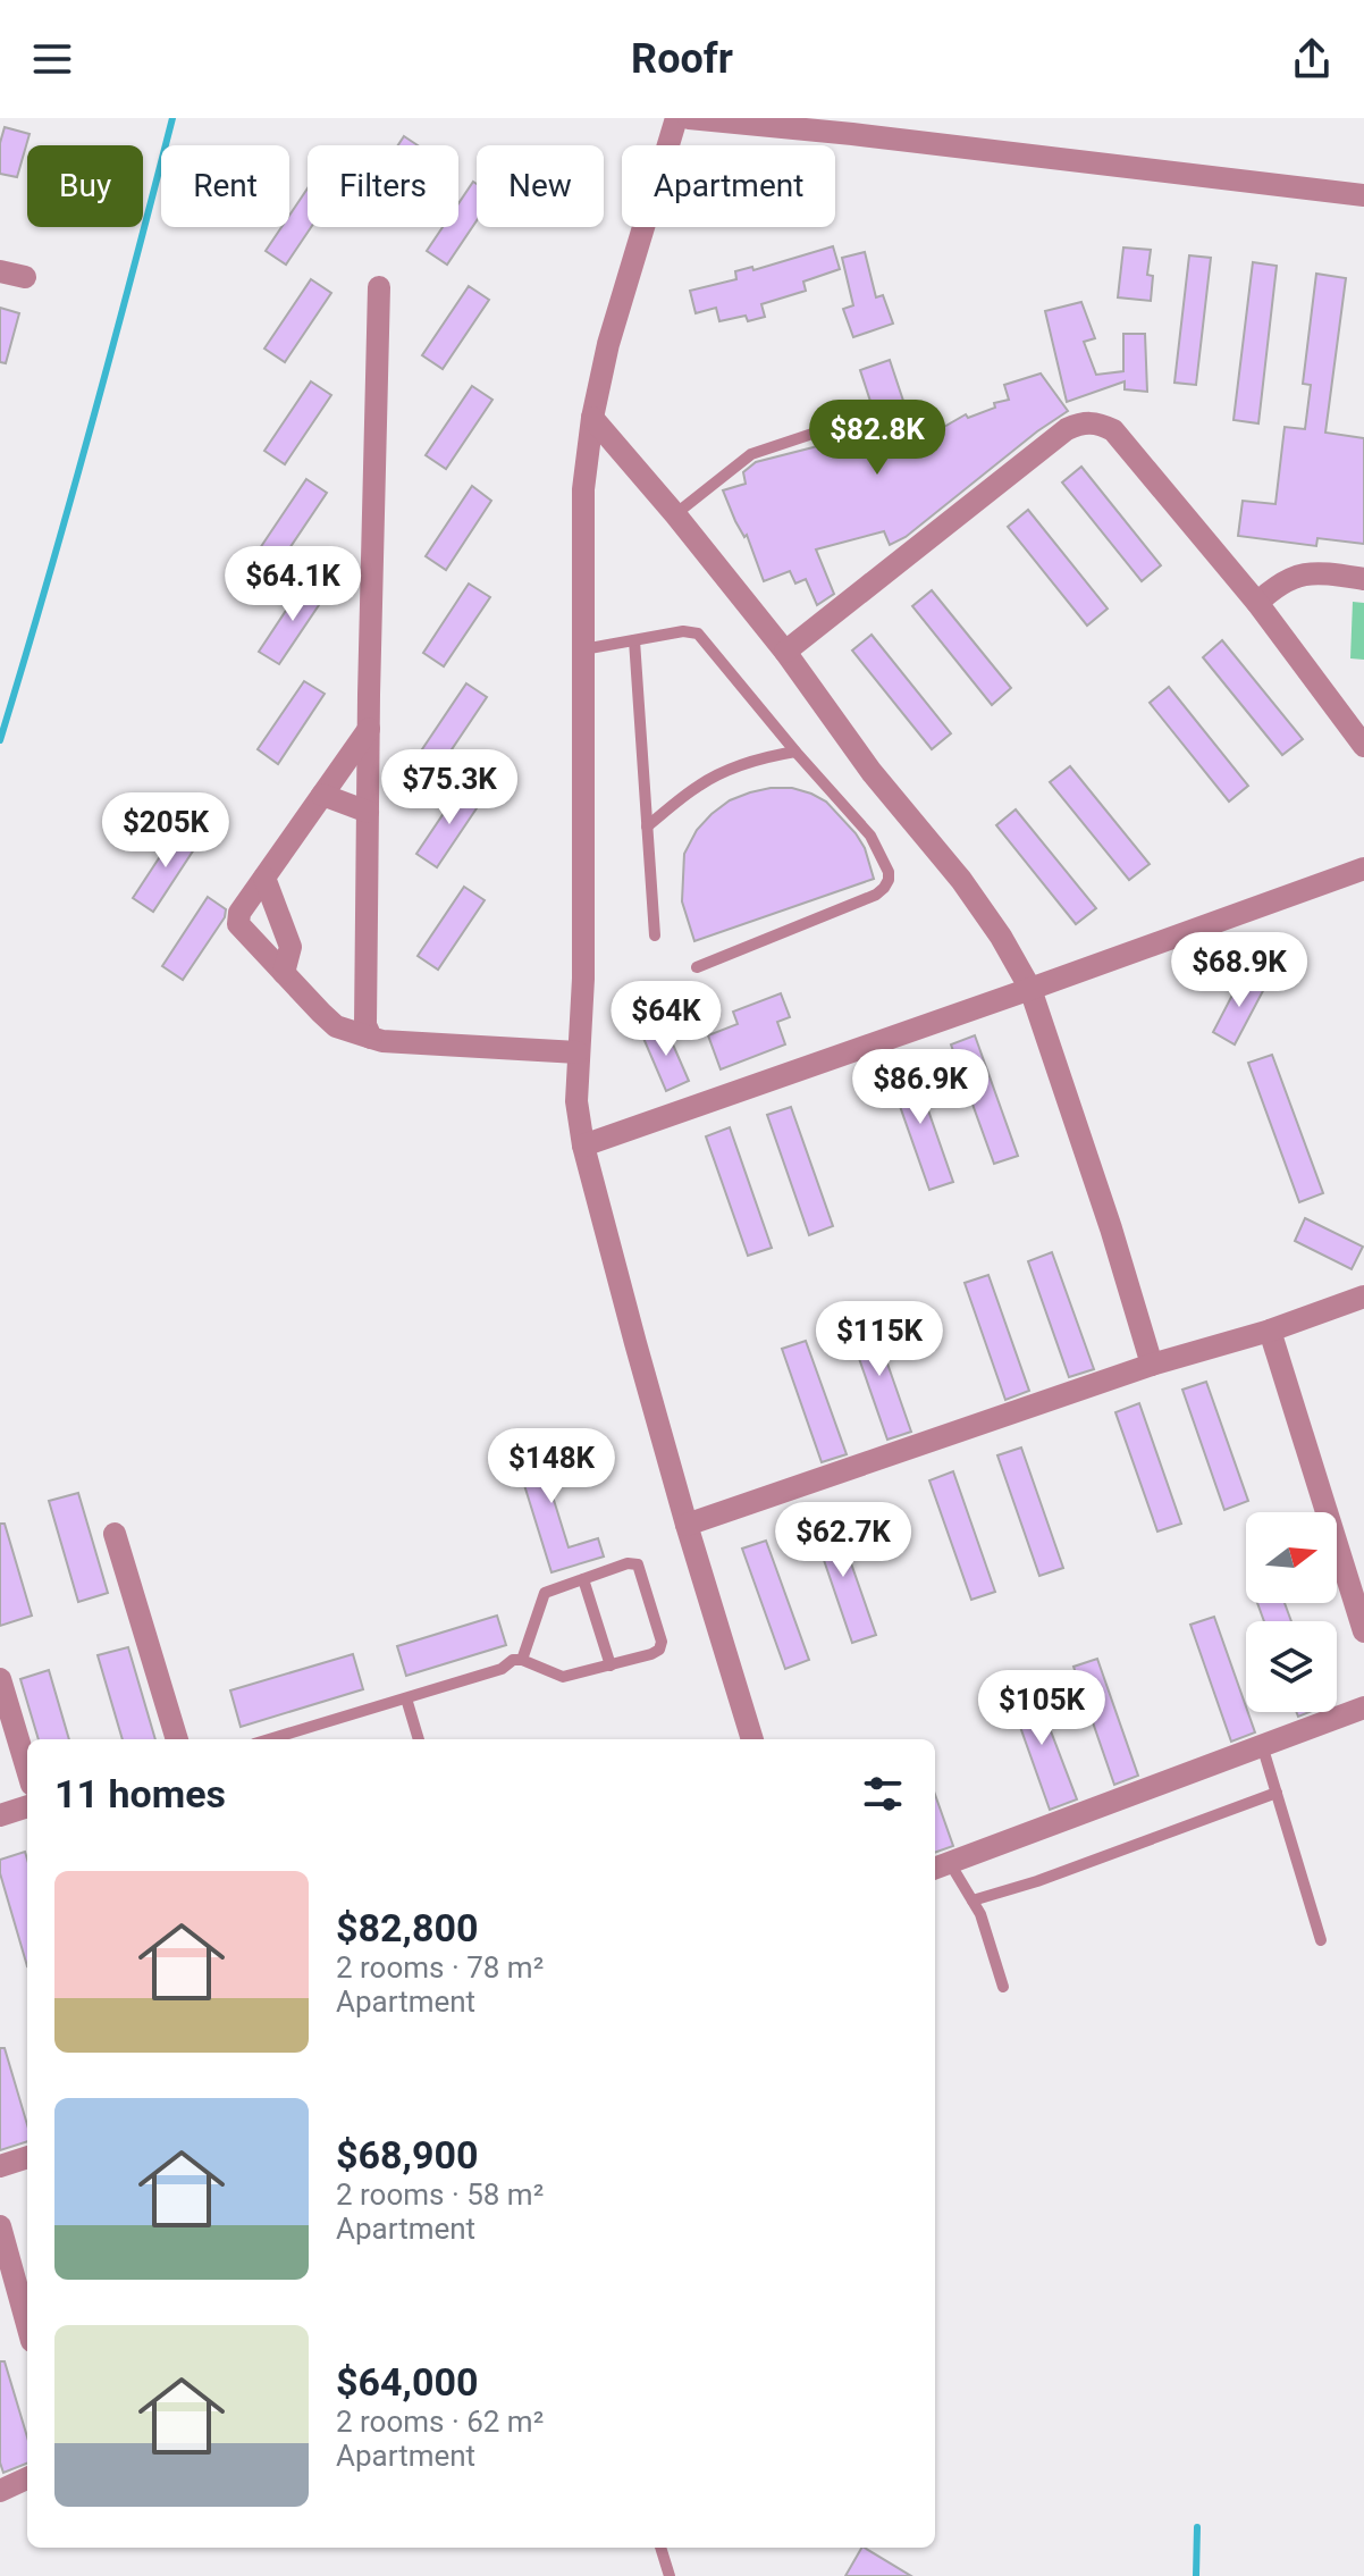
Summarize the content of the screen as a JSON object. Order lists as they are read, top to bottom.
{
  "north": "right",
  "page": {
    "header": "Roofr",
    "chip": [
      "Buy",
      "Rent",
      "Filters",
      "New",
      "Apartment"
    ],
    "price": [
      "$82.8K",
      "$64.1K",
      "$75.3K",
      "$205K",
      "$68.9K",
      "$64K",
      "$86.9K",
      "$115K",
      "$148K",
      "$62.7K",
      "$105K"
    ],
    "heading": "11 homes",
    "list": [
      {
        "name": "$82,800",
        "note": "2 rooms · 78 m² · Apartment"
      },
      {
        "name": "$68,900",
        "note": "2 rooms · 58 m² · Apartment"
      },
      {
        "name": "$64,000",
        "note": "2 rooms · 62 m² · Apartment"
      }
    ]
  }
}
